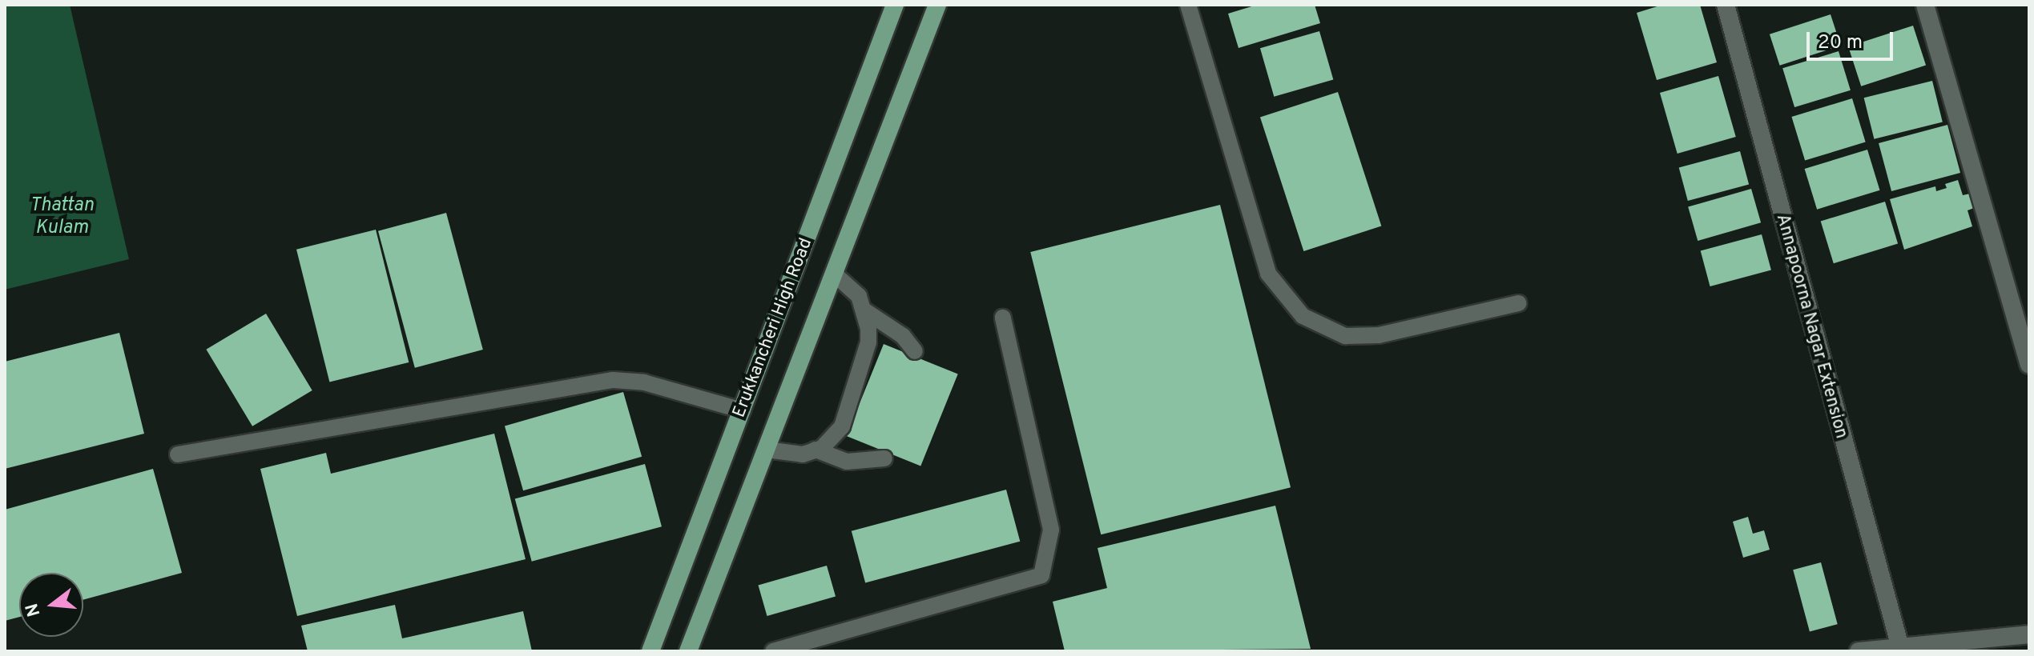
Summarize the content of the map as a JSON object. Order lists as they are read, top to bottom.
{
  "streets": {
    "main road": ["Erukkancheri High Road"],
    "street": ["Annapoorna Nagar Extension"]
  },
  "water": ["Thattan Kulam"],
  "scale_bar": "20 m",
  "north": "left"
}
